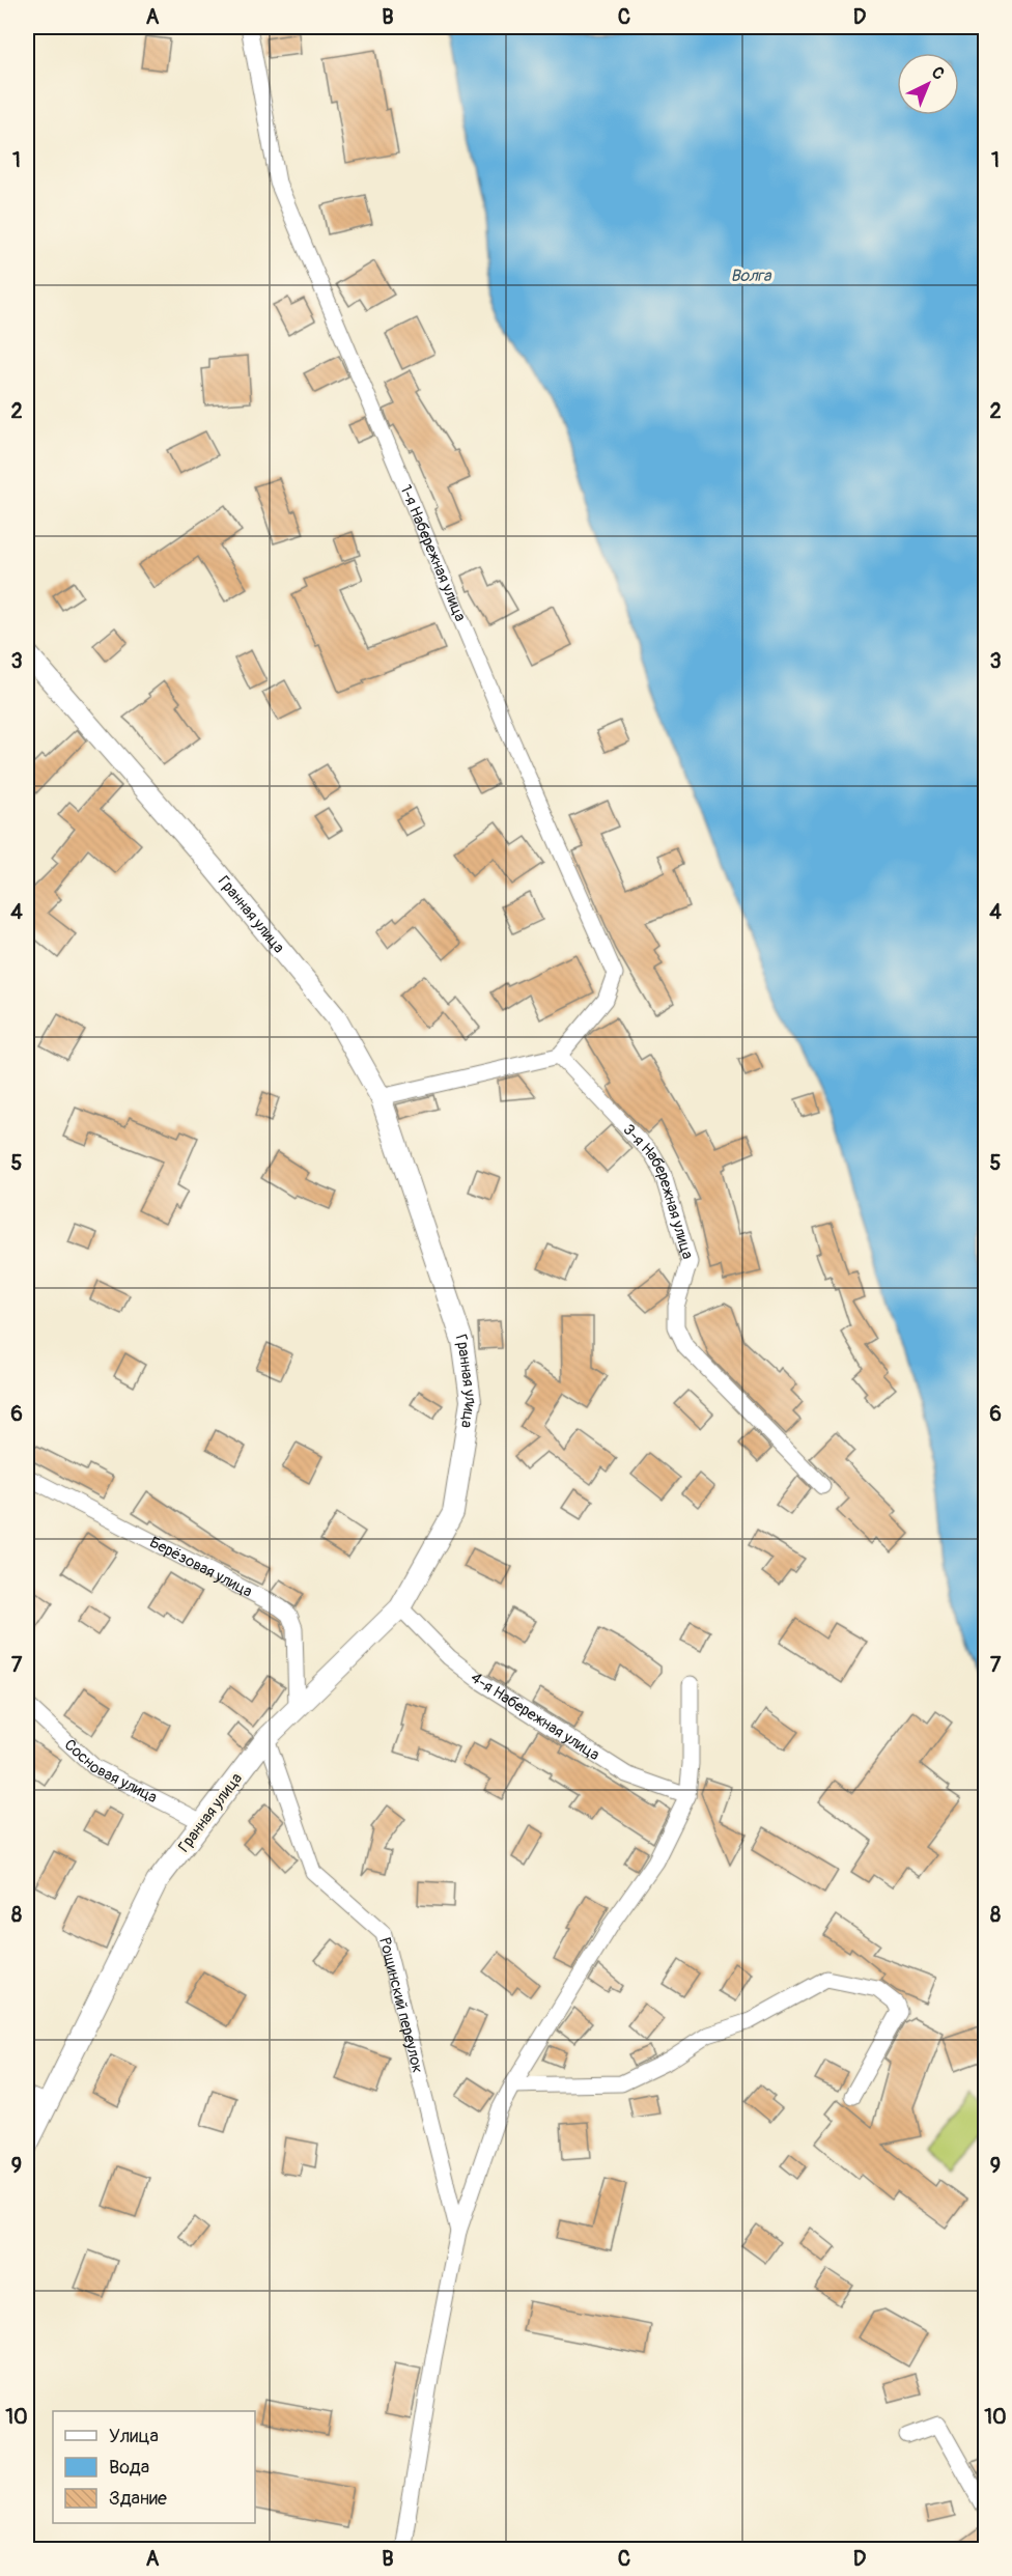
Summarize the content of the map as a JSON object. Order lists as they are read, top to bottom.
{
  "streets": {
    "street": [
      "1-я Набережная улица",
      "Гранная улица",
      "3-я Набережная улица",
      "Берёзовая улица",
      "4-я Набережная улица",
      "Сосновая улица",
      "Рощинский переулок"
    ]
  },
  "crossings": [
    ["1-я Набережная улица", "3-я Набережная улица"],
    ["Гранная улица", "Берёзовая улица"],
    ["Гранная улица", "4-я Набережная улица"],
    ["Гранная улица", "Сосновая улица"],
    ["Гранная улица", "Рощинский переулок"]
  ],
  "water": ["Волга"],
  "legend": ["Улица", "Вода", "Здание"],
  "north": "top right",
  "grid": {
    "columns": [
      "A",
      "B",
      "C",
      "D"
    ],
    "rows": [
      "1",
      "2",
      "3",
      "4",
      "5",
      "6",
      "7",
      "8",
      "9",
      "10"
    ]
  }
}
